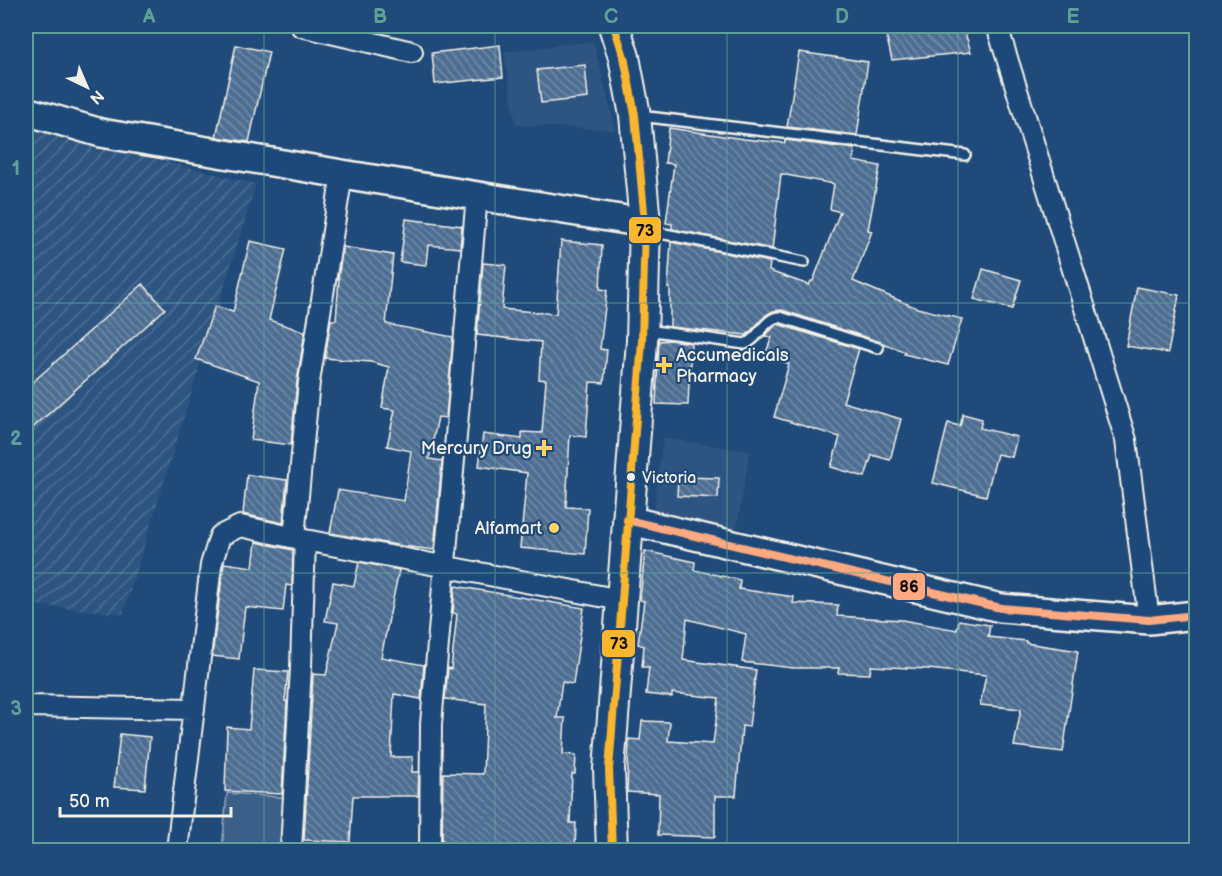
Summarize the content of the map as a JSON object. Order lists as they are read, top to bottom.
{
  "places": {
    "health": ["Accumedicals Pharmacy", "Mercury Drug"],
    "other": ["Victoria", "Alfamart"]
  },
  "lines": ["transit line 73", "transit line 86"],
  "scale_bar": "50 m",
  "north": "bottom right",
  "grid": {
    "columns": [
      "A",
      "B",
      "C",
      "D",
      "E"
    ],
    "rows": ["1", "2", "3"]
  }
}
